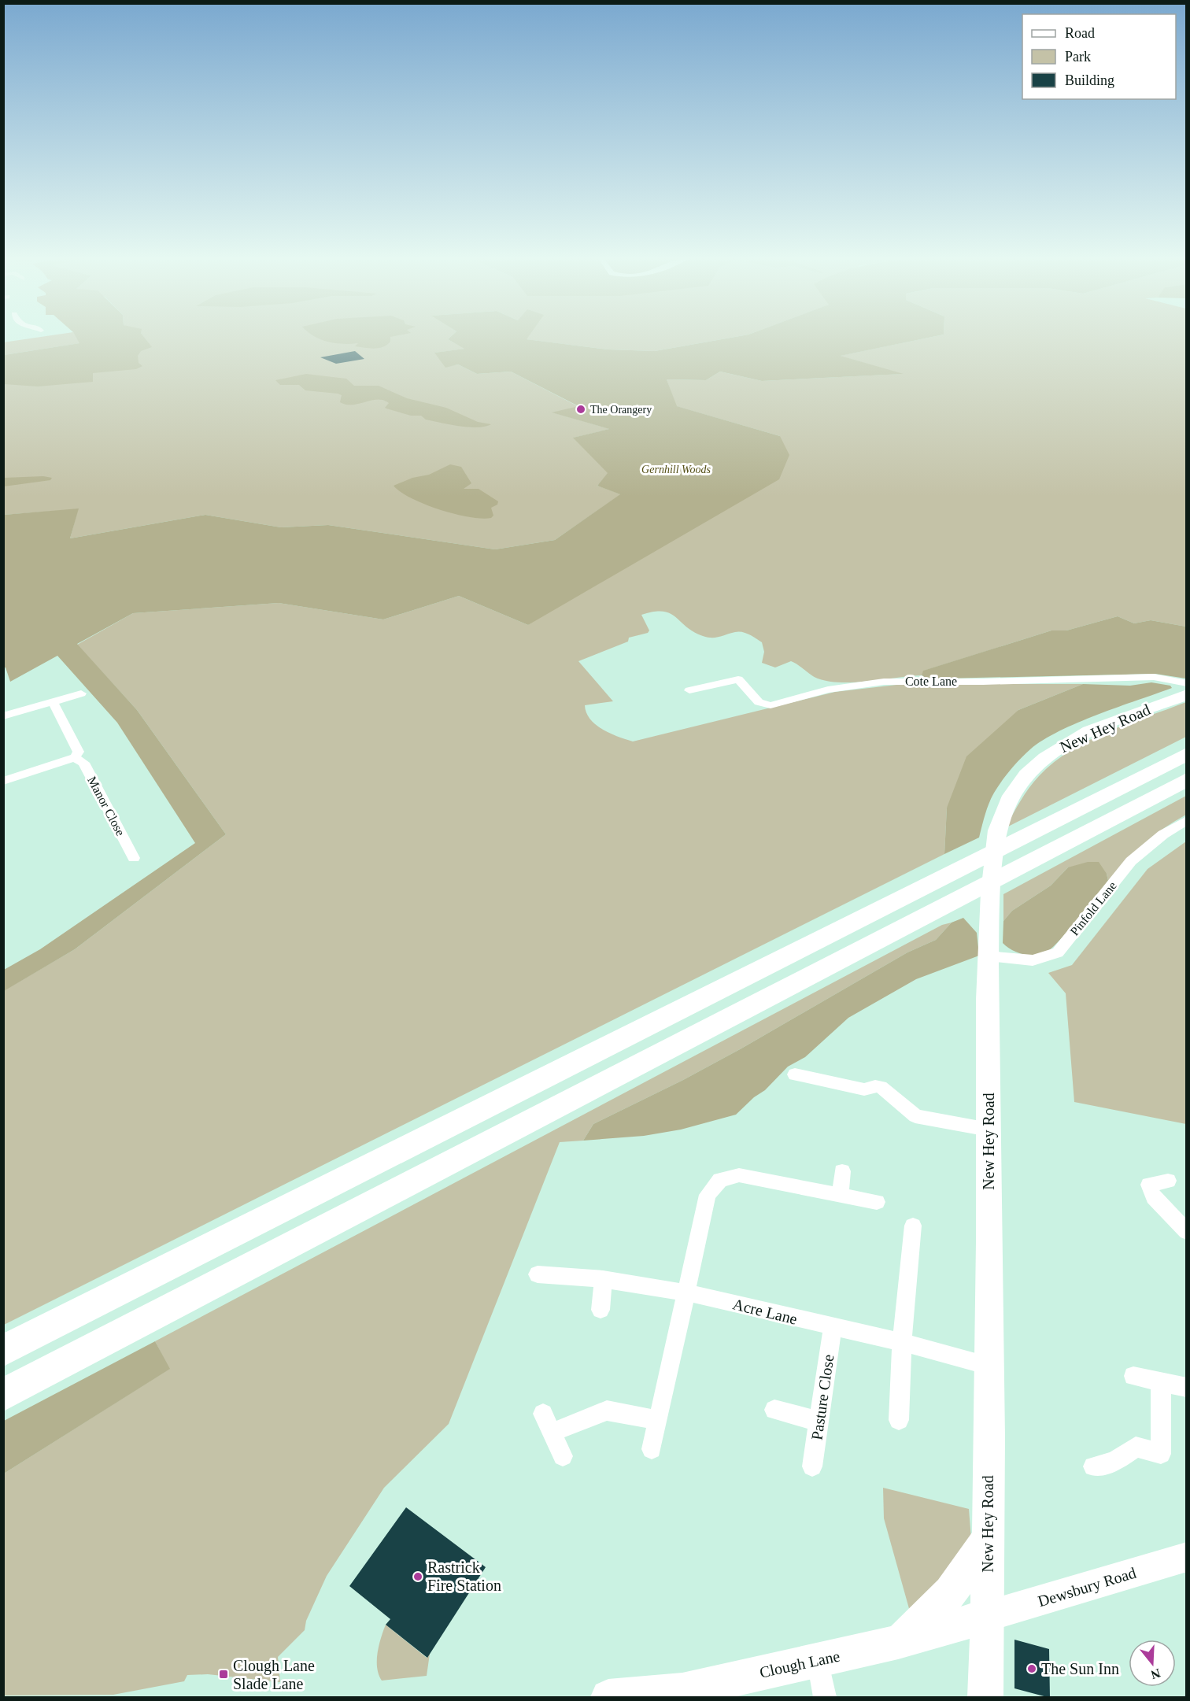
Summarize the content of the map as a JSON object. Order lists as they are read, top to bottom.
{
  "streets": {
    "main road": ["New Hey Road", "Dewsbury Road", "Clough Lane"],
    "street": [
      "Cote Lane",
      "Manor Close",
      "Pinfold Lane",
      "Acre Lane",
      "Pasture Close"
    ]
  },
  "crossings": [
    ["New Hey Road", "Pinfold Lane"],
    ["New Hey Road", "Acre Lane"],
    ["New Hey Road", "Dewsbury Road"],
    ["New Hey Road", "Clough Lane"],
    ["Acre Lane", "Pasture Close"],
    ["Dewsbury Road", "Clough Lane"]
  ],
  "parks": ["Gernhill Woods"],
  "places": {
    "other": ["The Orangery", "Rastrick Fire Station", "The Sun Inn"],
    "transit": ["Clough Lane Slade Lane"]
  },
  "legend": ["Road", "Park", "Building"],
  "north": "bottom"
}
